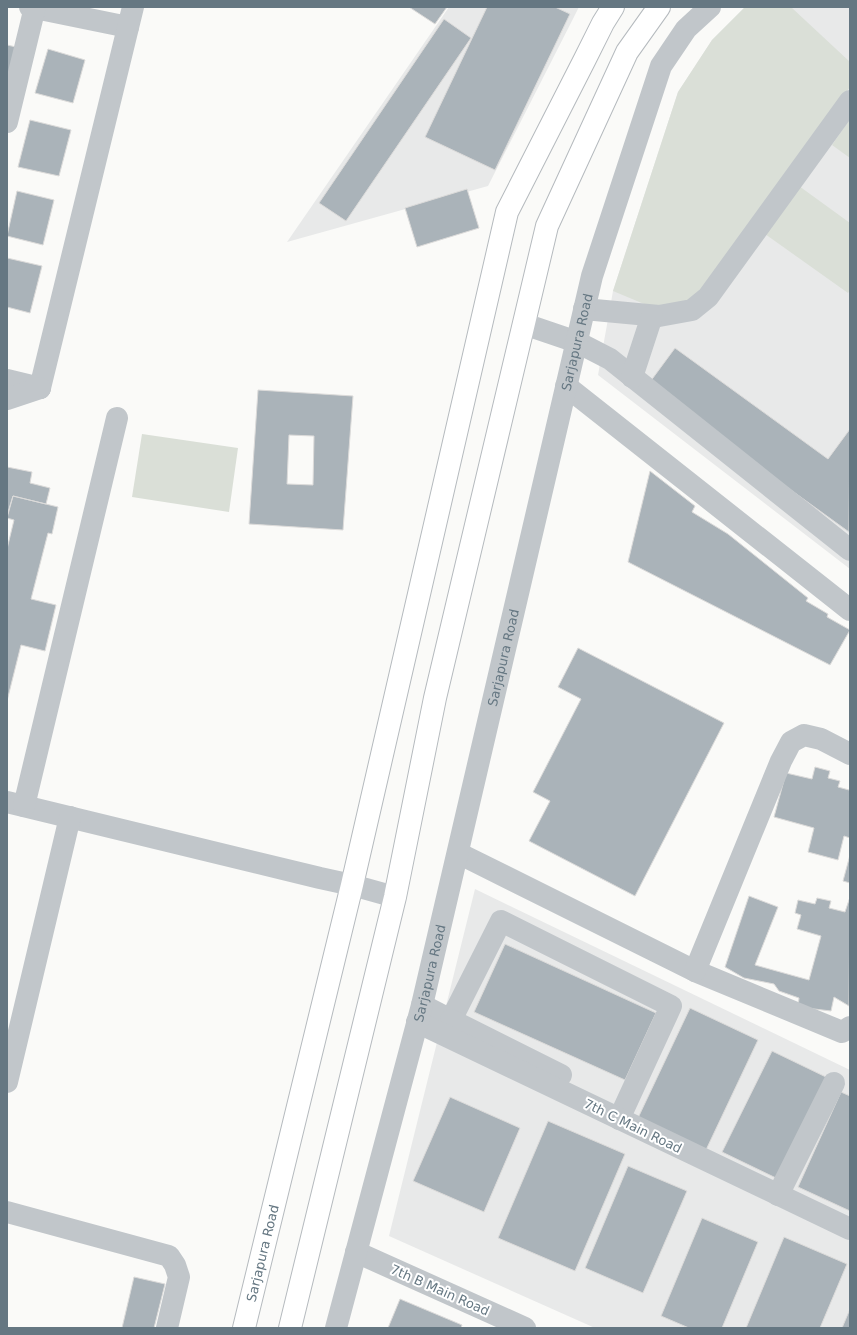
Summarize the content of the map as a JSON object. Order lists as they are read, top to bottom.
{
  "streets": {
    "main road": ["Sarjapura Road"],
    "street": ["7th C Main Road", "7th B Main Road"]
  },
  "crossings": [
    ["Sarjapura Road", "7th C Main Road"],
    ["Sarjapura Road", "7th B Main Road"]
  ]
}
